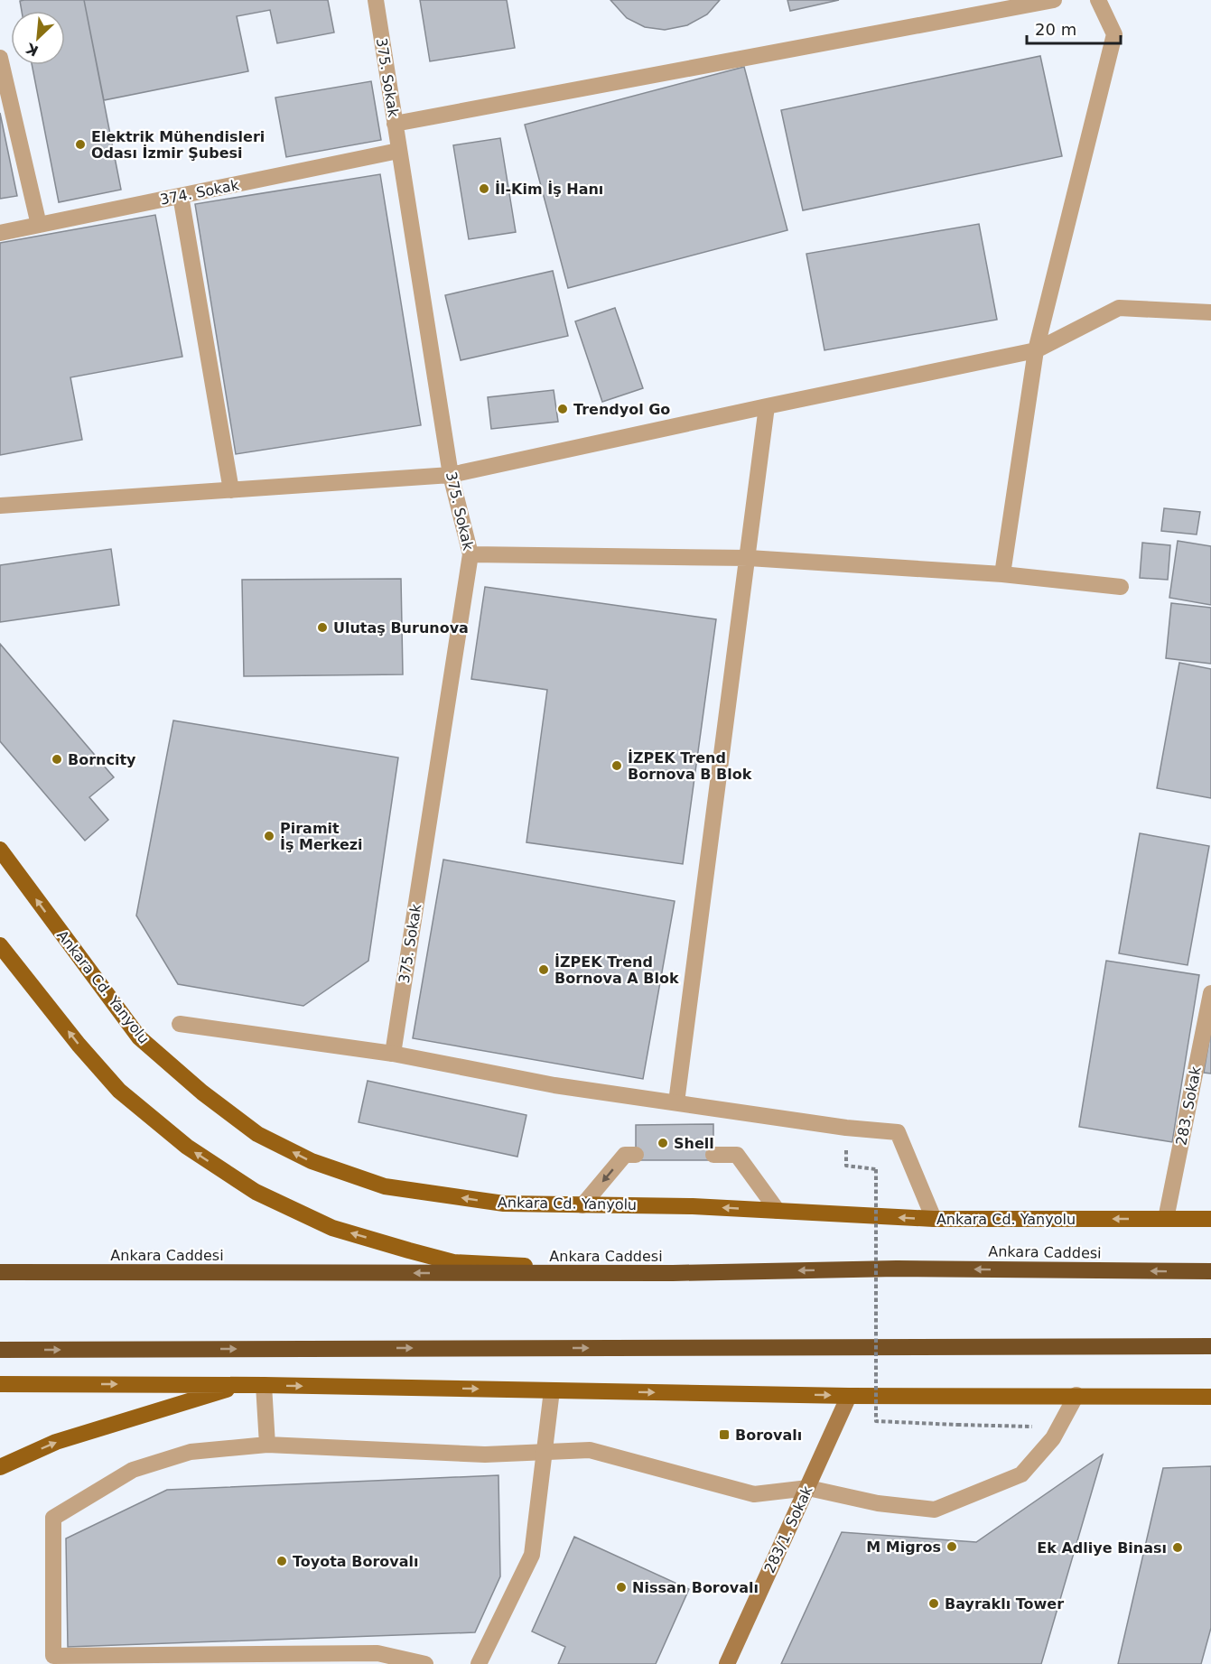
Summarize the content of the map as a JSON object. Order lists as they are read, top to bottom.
{
  "streets": {
    "highway": ["Ankara Caddesi"],
    "main road": ["Ankara Cd. Yanyolu"],
    "street": [
      "375. Sokak",
      "374. Sokak",
      "283. Sokak",
      "283/1. Sokak"
    ]
  },
  "crossings": [
    ["375. Sokak", "374. Sokak"],
    ["Ankara Cd. Yanyolu", "283. Sokak"]
  ],
  "places": {
    "other": [
      "Elektrik Mühendisleri Odası İzmir Şubesi",
      "İl-Kim İş Hanı",
      "Trendyol Go",
      "Ulutaş Burunova",
      "Borncity",
      "İZPEK Trend Bornova B Blok",
      "Piramit İş Merkezi",
      "İZPEK Trend Bornova A Blok",
      "Shell",
      "M Migros",
      "Ek Adliye Binası",
      "Toyota Borovalı",
      "Nissan Borovalı",
      "Bayraklı Tower"
    ],
    "transit": ["Borovalı"]
  },
  "scale_bar": "20 m",
  "north": "bottom left"
}
